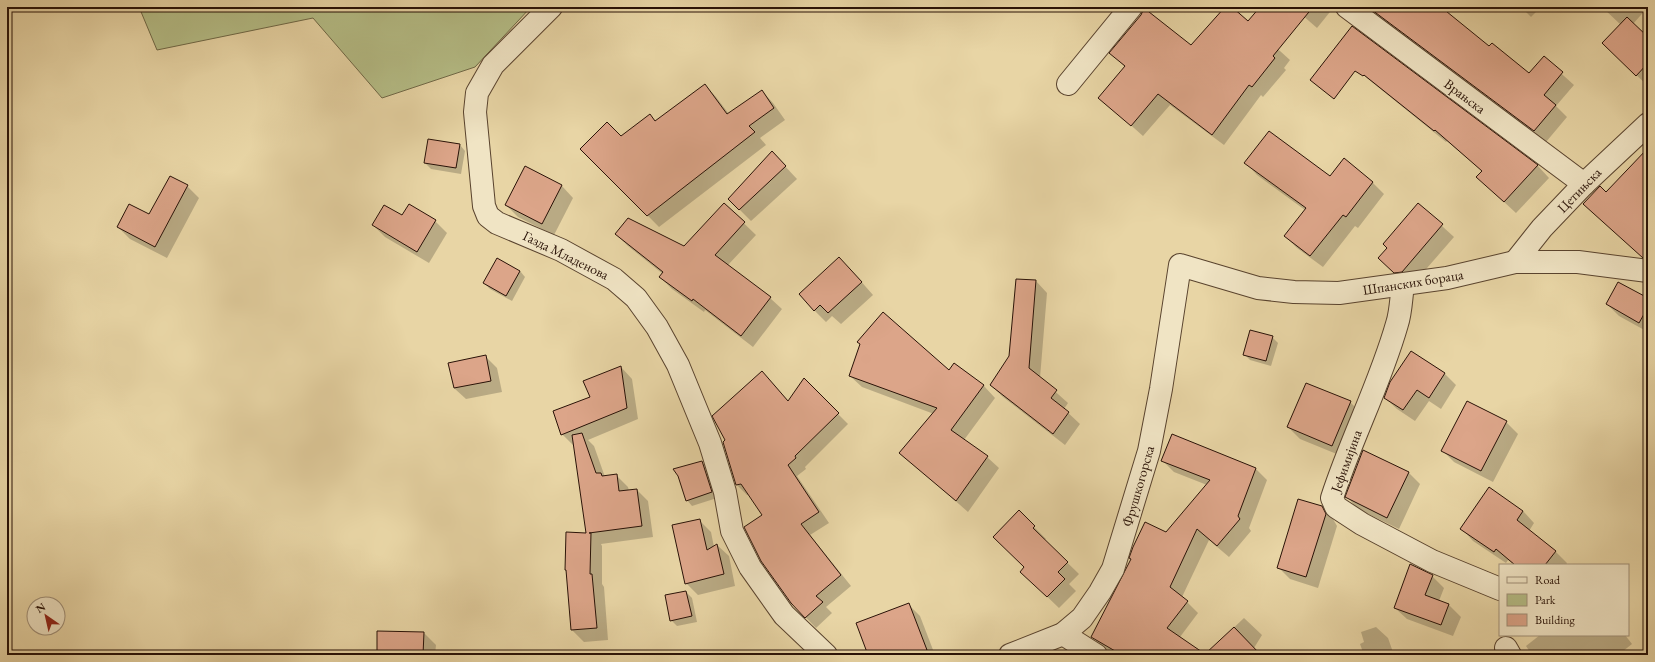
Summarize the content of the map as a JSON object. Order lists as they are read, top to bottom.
{
  "streets": {
    "street": [
      "Врањска",
      "Цетињска",
      "Газда Младенова",
      "Шпанских бораца",
      "Јефимијина",
      "Фрушкогорска"
    ]
  },
  "crossings": [
    ["Врањска", "Цетињска"],
    ["Цетињска", "Шпанских бораца"],
    ["Шпанских бораца", "Јефимијина"],
    ["Шпанских бораца", "Фрушкогорска"]
  ],
  "legend": ["Road", "Park", "Building"],
  "north": "top left"
}
